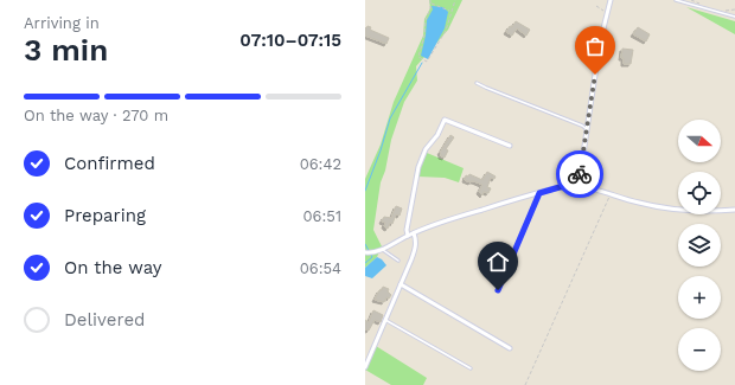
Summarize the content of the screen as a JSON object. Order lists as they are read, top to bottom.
{
  "north": "right",
  "page": {
    "heading": ["3 min", "Arriving in", "07:10–07:15"],
    "bar": "On the way · 270 m",
    "map_buttons": ["+", "−"],
    "list": [
      ["Confirmed", "06:42"],
      ["Preparing", "06:51"],
      ["On the way", "06:54"],
      "Delivered"
    ]
  }
}
